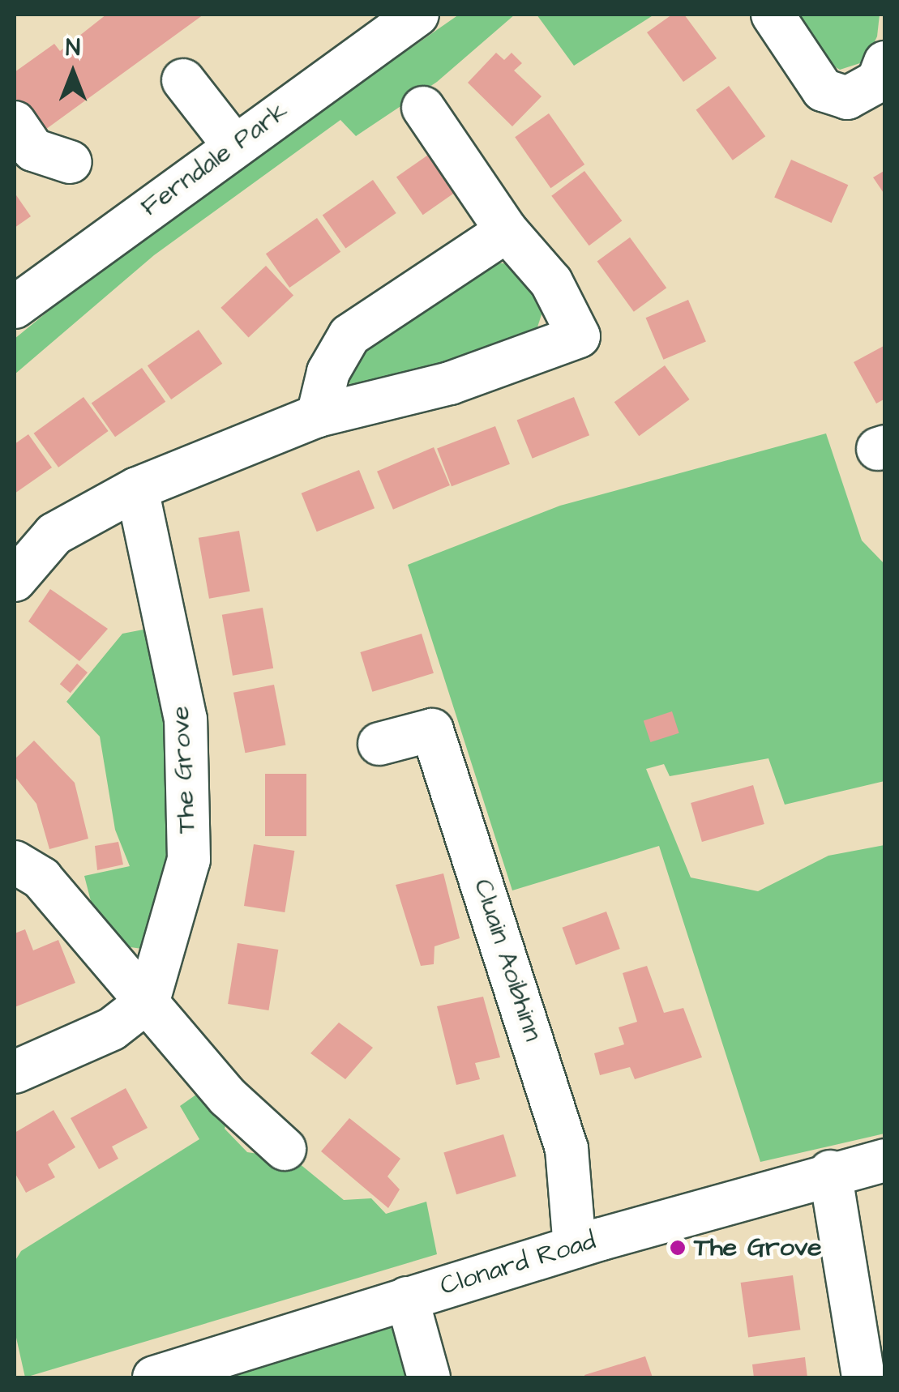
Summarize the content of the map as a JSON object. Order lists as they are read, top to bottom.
{
  "streets": {
    "street": [
      "Ferndale Park",
      "The Grove",
      "Cluain Aoibhinn",
      "Clonard Road"
    ]
  },
  "crossings": [
    ["Cluain Aoibhinn", "Clonard Road"]
  ],
  "places": ["The Grove"],
  "north": "top"
}
